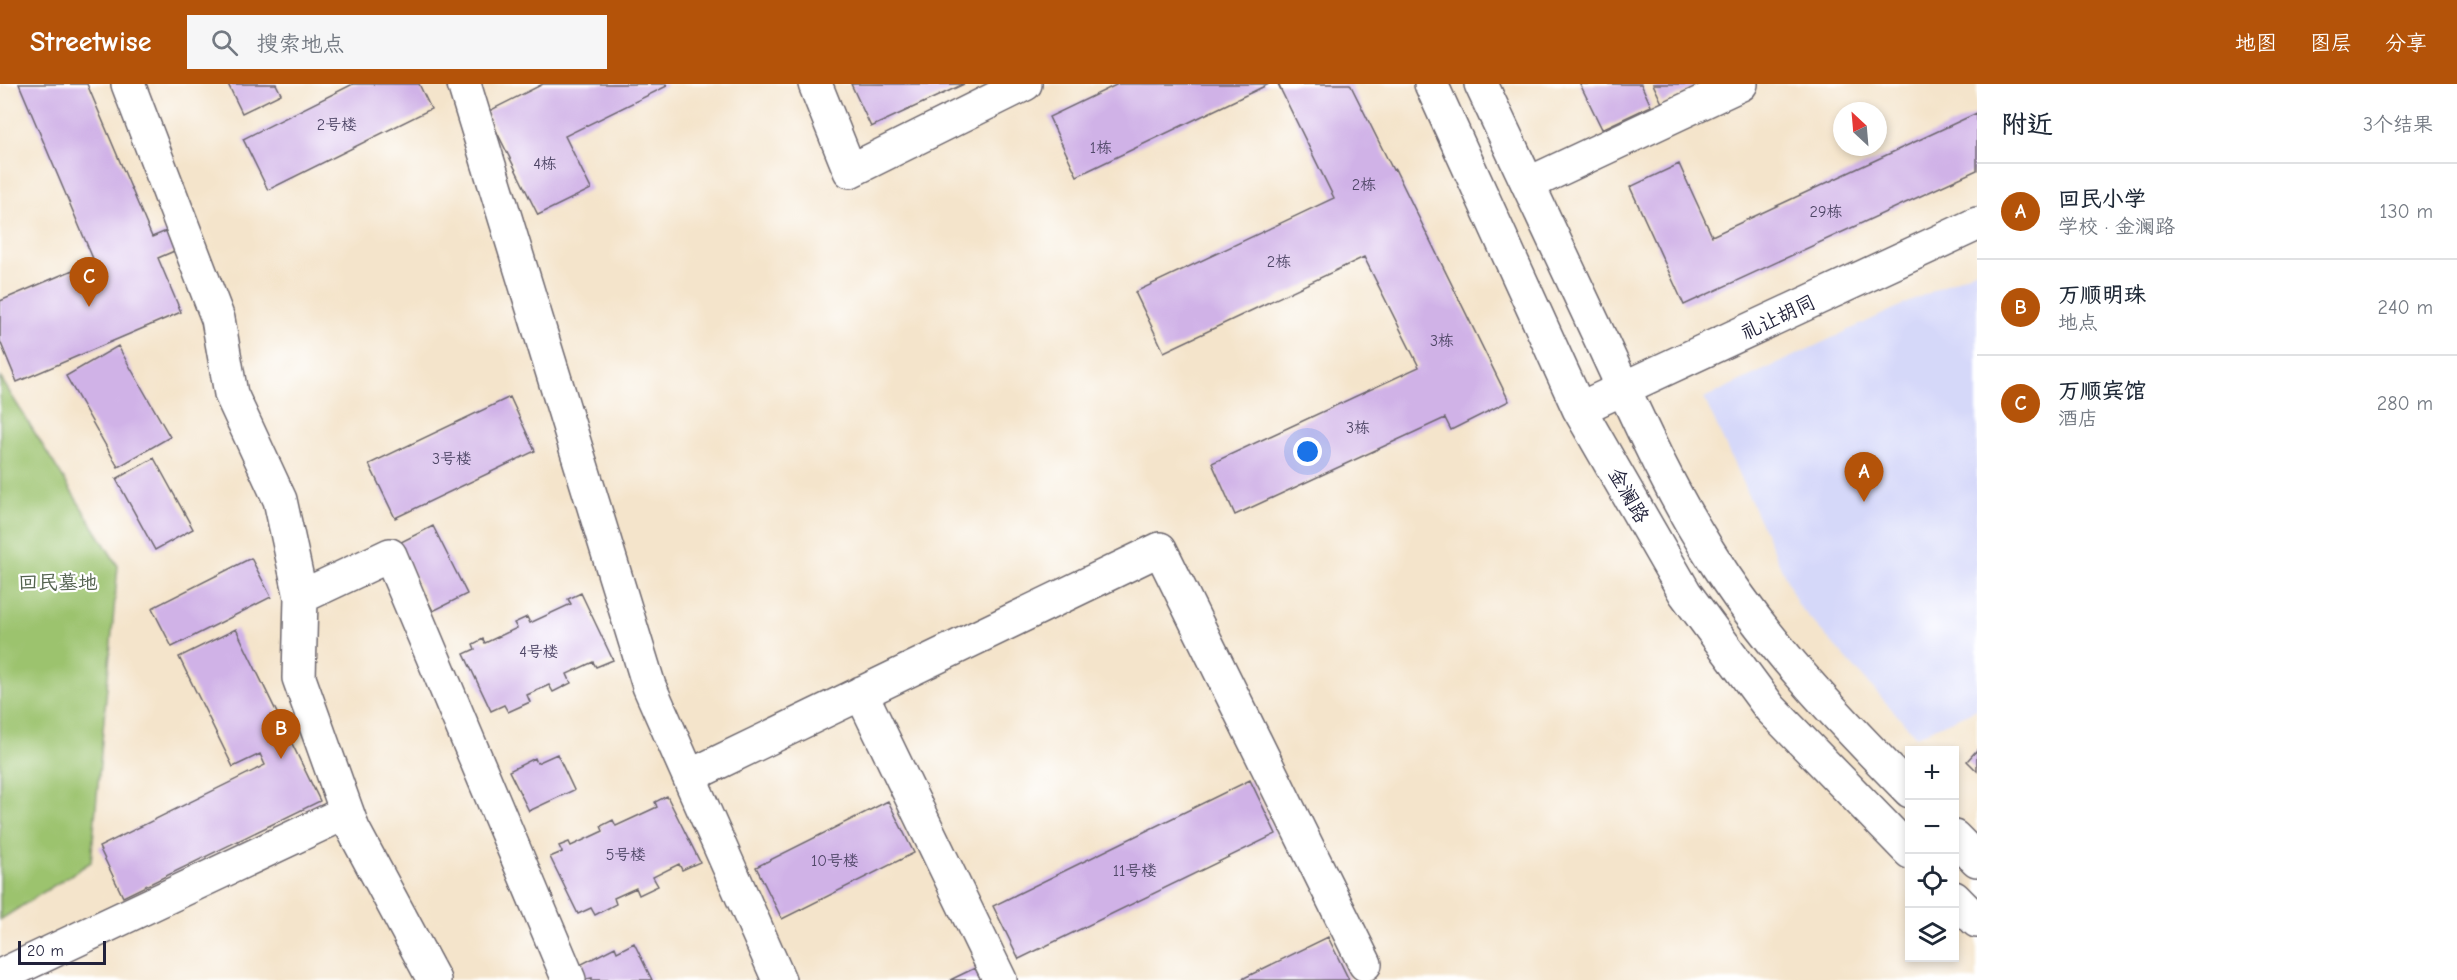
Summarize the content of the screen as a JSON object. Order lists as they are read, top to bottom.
{
  "streets": {
    "street": ["礼让胡同", "金澜路"]
  },
  "crossings": [
    ["礼让胡同", "金澜路"]
  ],
  "parks": ["回民墓地"],
  "house_numbers": [
    "2号楼",
    "1栋",
    "4栋",
    "2栋",
    "29栋",
    "2栋",
    "3栋",
    "3栋",
    "3号楼",
    "4号楼",
    "5号楼",
    "10号楼",
    "11号楼"
  ],
  "scale_bar": "20 m",
  "north": "top left",
  "page": {
    "header": "Streetwise",
    "search": "搜索地点",
    "nav": ["地图", "图层", "分享"],
    "heading": ["附近", "3个结果"],
    "list": [
      {
        "mark": "A",
        "name": "回民小学",
        "note": "学校 · 金澜路",
        "value": "130 m"
      },
      {
        "mark": "B",
        "name": "万顺明珠",
        "note": "地点",
        "value": "240 m"
      },
      {
        "mark": "C",
        "name": "万顺宾馆",
        "note": "酒店",
        "value": "280 m"
      }
    ],
    "pins": ["C", "A", "B"],
    "map_buttons": ["+", "−"],
    "scale": "20 m"
  }
}
